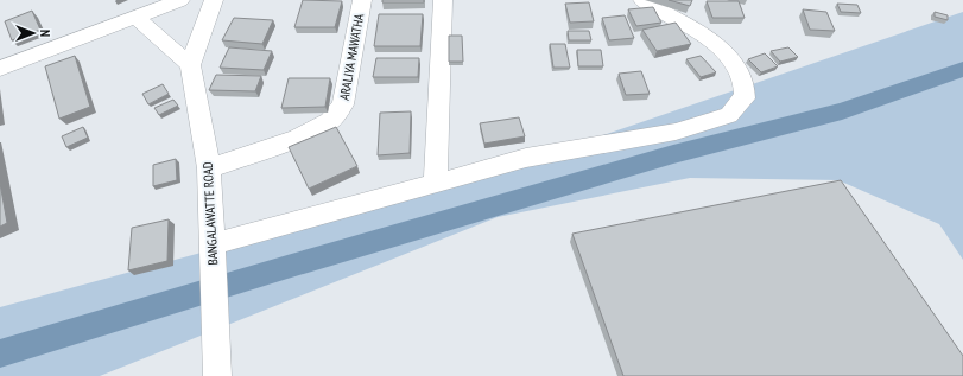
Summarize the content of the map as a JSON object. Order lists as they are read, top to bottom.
{
  "streets": {
    "street": ["ARALIYA MAWATHA", "BANGALAWATTE ROAD"]
  },
  "crossings": [
    ["ARALIYA MAWATHA", "BANGALAWATTE ROAD"]
  ],
  "north": "right"
}
